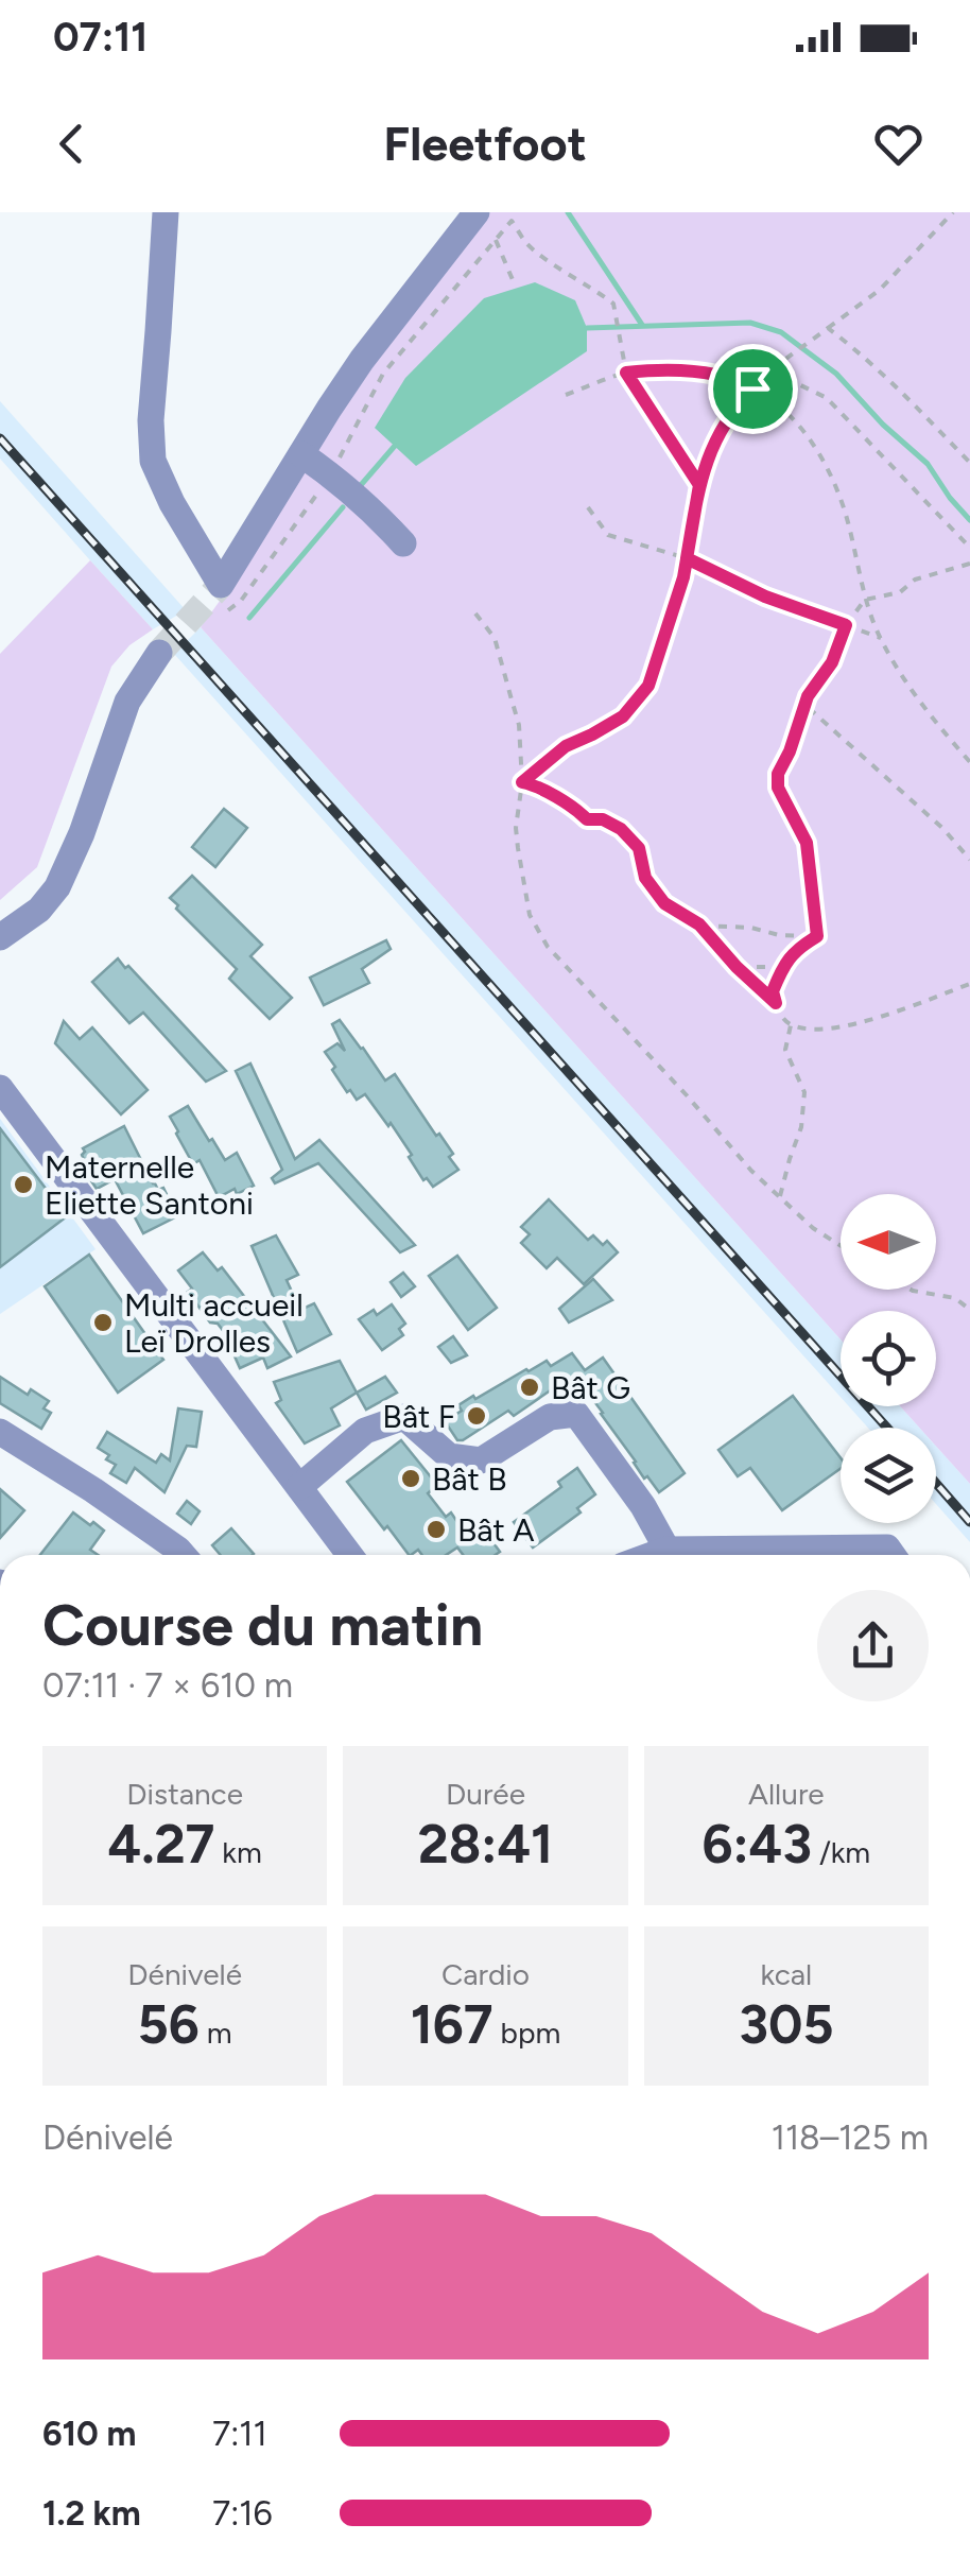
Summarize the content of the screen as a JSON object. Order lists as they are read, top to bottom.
{
  "places": [
    "Maternelle Eliette Santoni",
    "Multi accueil Leï Drolles",
    "Bât G",
    "Bât F",
    "Bât B",
    "Bât A"
  ],
  "north": "left",
  "page": {
    "status": "07:11",
    "header": "Fleetfoot",
    "heading": ["Course du matin", "07:11 · 7 × 610 m"],
    "stats": [
      ["Distance", "4.27 km"],
      ["Durée", "28:41"],
      ["Allure", "6:43 /km"],
      ["Dénivelé", "56 m"],
      ["Cardio", "167 bpm"],
      ["kcal", "305"]
    ],
    "chart": ["Dénivelé", "118–125 m"],
    "list": [
      {
        "name": "610 m",
        "note": "7:11"
      },
      {
        "name": "1.2 km",
        "note": "7:16"
      }
    ]
  }
}
